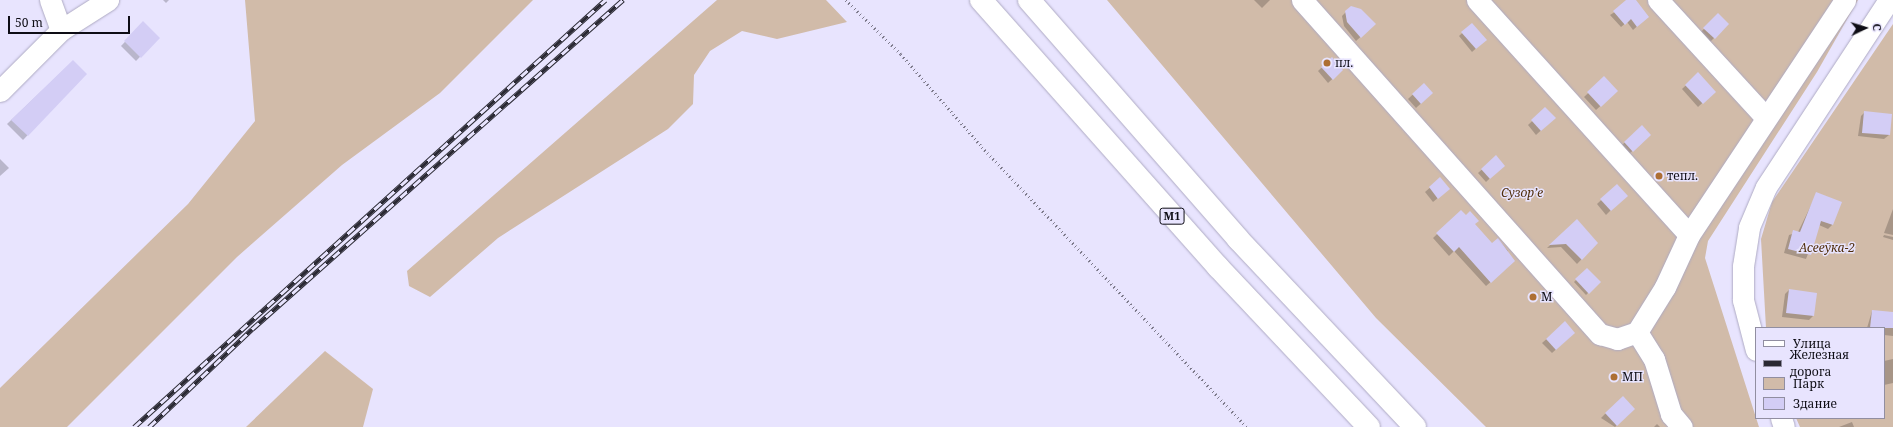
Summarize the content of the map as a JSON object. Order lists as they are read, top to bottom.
{
  "streets": {
    "highway": ["М1"]
  },
  "parks": ["Сузорʼе", "Асееўка-2"],
  "places": [
    "пл.",
    "тепл.",
    "М",
    "МП"
  ],
  "legend": [
    "Улица",
    "Железная дорога",
    "Парк",
    "Здание"
  ],
  "scale_bar": "50 m",
  "north": "right"
}
